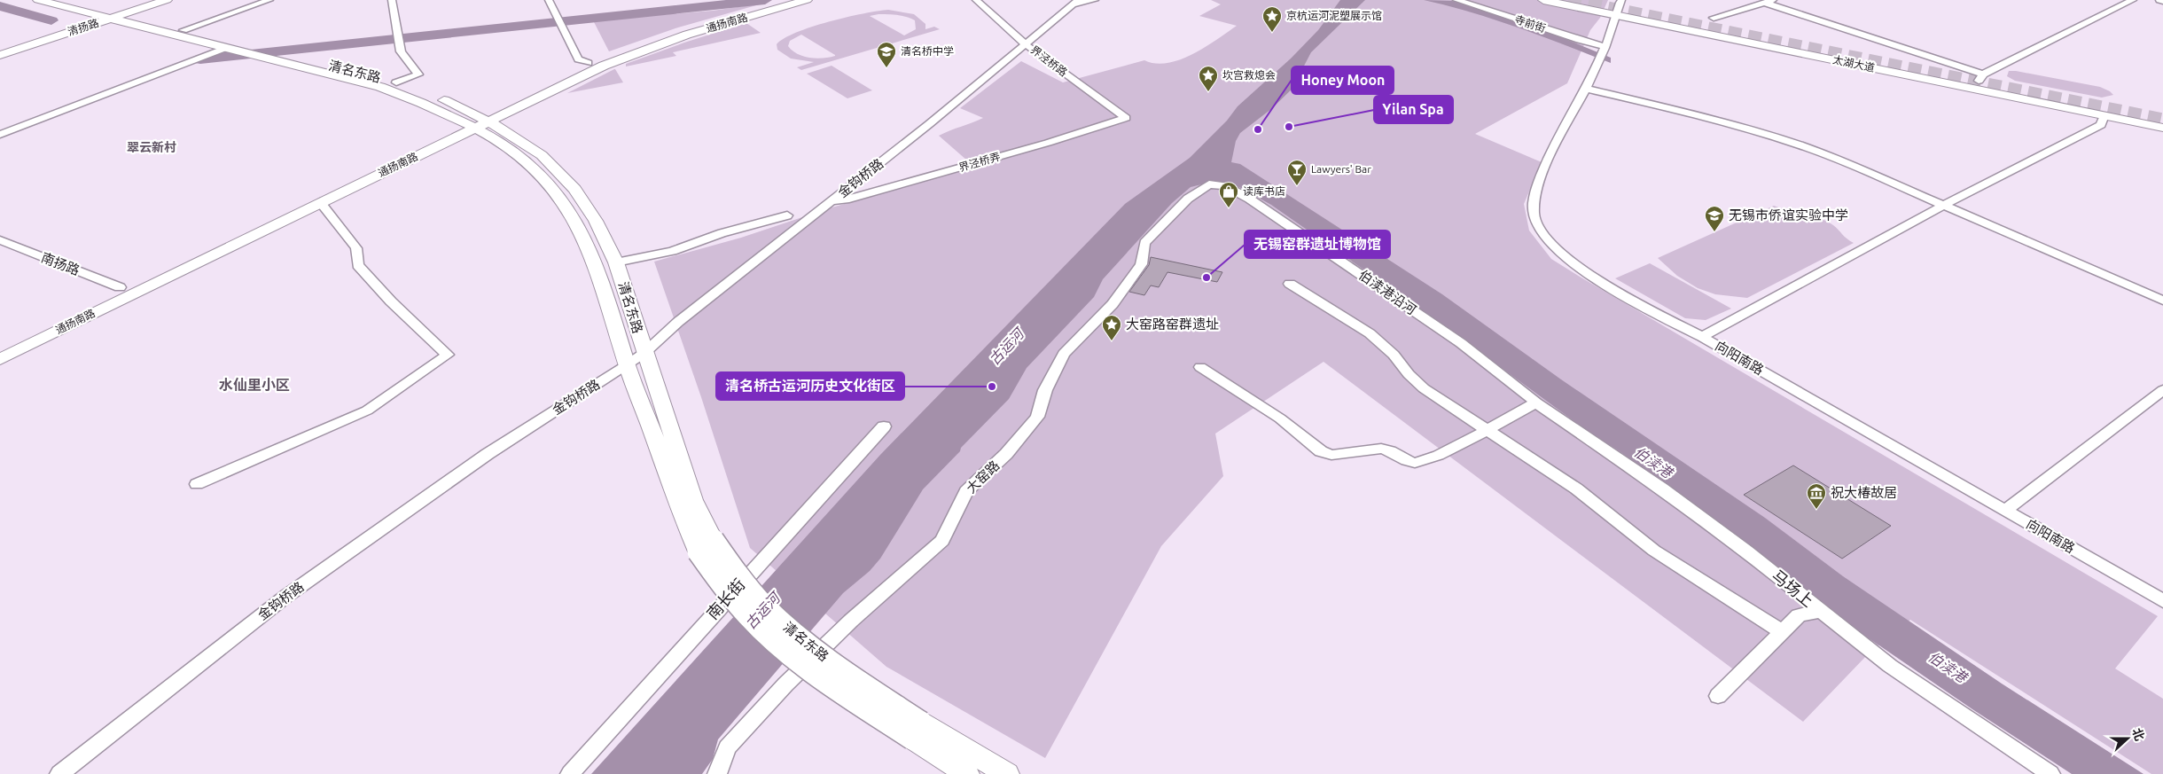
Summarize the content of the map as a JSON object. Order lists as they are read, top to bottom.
{
  "streets": {
    "main road": [
      "通扬南路",
      "清扬路",
      "太湖大道",
      "清名东路"
    ],
    "street": [
      "寺前街",
      "界泾桥路",
      "界泾桥弄",
      "金钩桥路",
      "南扬路",
      "伯渎港沿河",
      "向阳南路",
      "大窑路",
      "马场上",
      "南长街"
    ]
  },
  "crossings": [
    ["通扬南路", "清名东路"],
    ["通扬南路", "南扬路"],
    ["寺前街", "向阳南路"],
    ["清扬路", "清名东路"],
    ["界泾桥路", "界泾桥弄"],
    ["界泾桥路", "金钩桥路"],
    ["太湖大道", "向阳南路"],
    ["清名东路", "金钩桥路"],
    ["界泾桥弄", "金钩桥路"],
    ["伯渎港沿河", "大窑路"],
    ["伯渎港沿河", "马场上"]
  ],
  "districts": ["翠云新村", "水仙里小区"],
  "water": ["古运河", "伯渎港"],
  "places": {
    "place": ["京杭运河泥塑展示馆", "坎宫救熄会", "大窑路窑群遗址"],
    "school or university": ["清名桥中学", "无锡市侨谊实验中学"],
    "other": [
      "Yilan Spa",
      "Honey Moon",
      "无锡窑群遗址博物馆",
      "清名桥古运河历史文化街区"
    ],
    "bar": ["Lawyers' Bar"],
    "shop": ["读库书店"],
    "museum": ["祝大椿故居"]
  },
  "north": "right"
}
